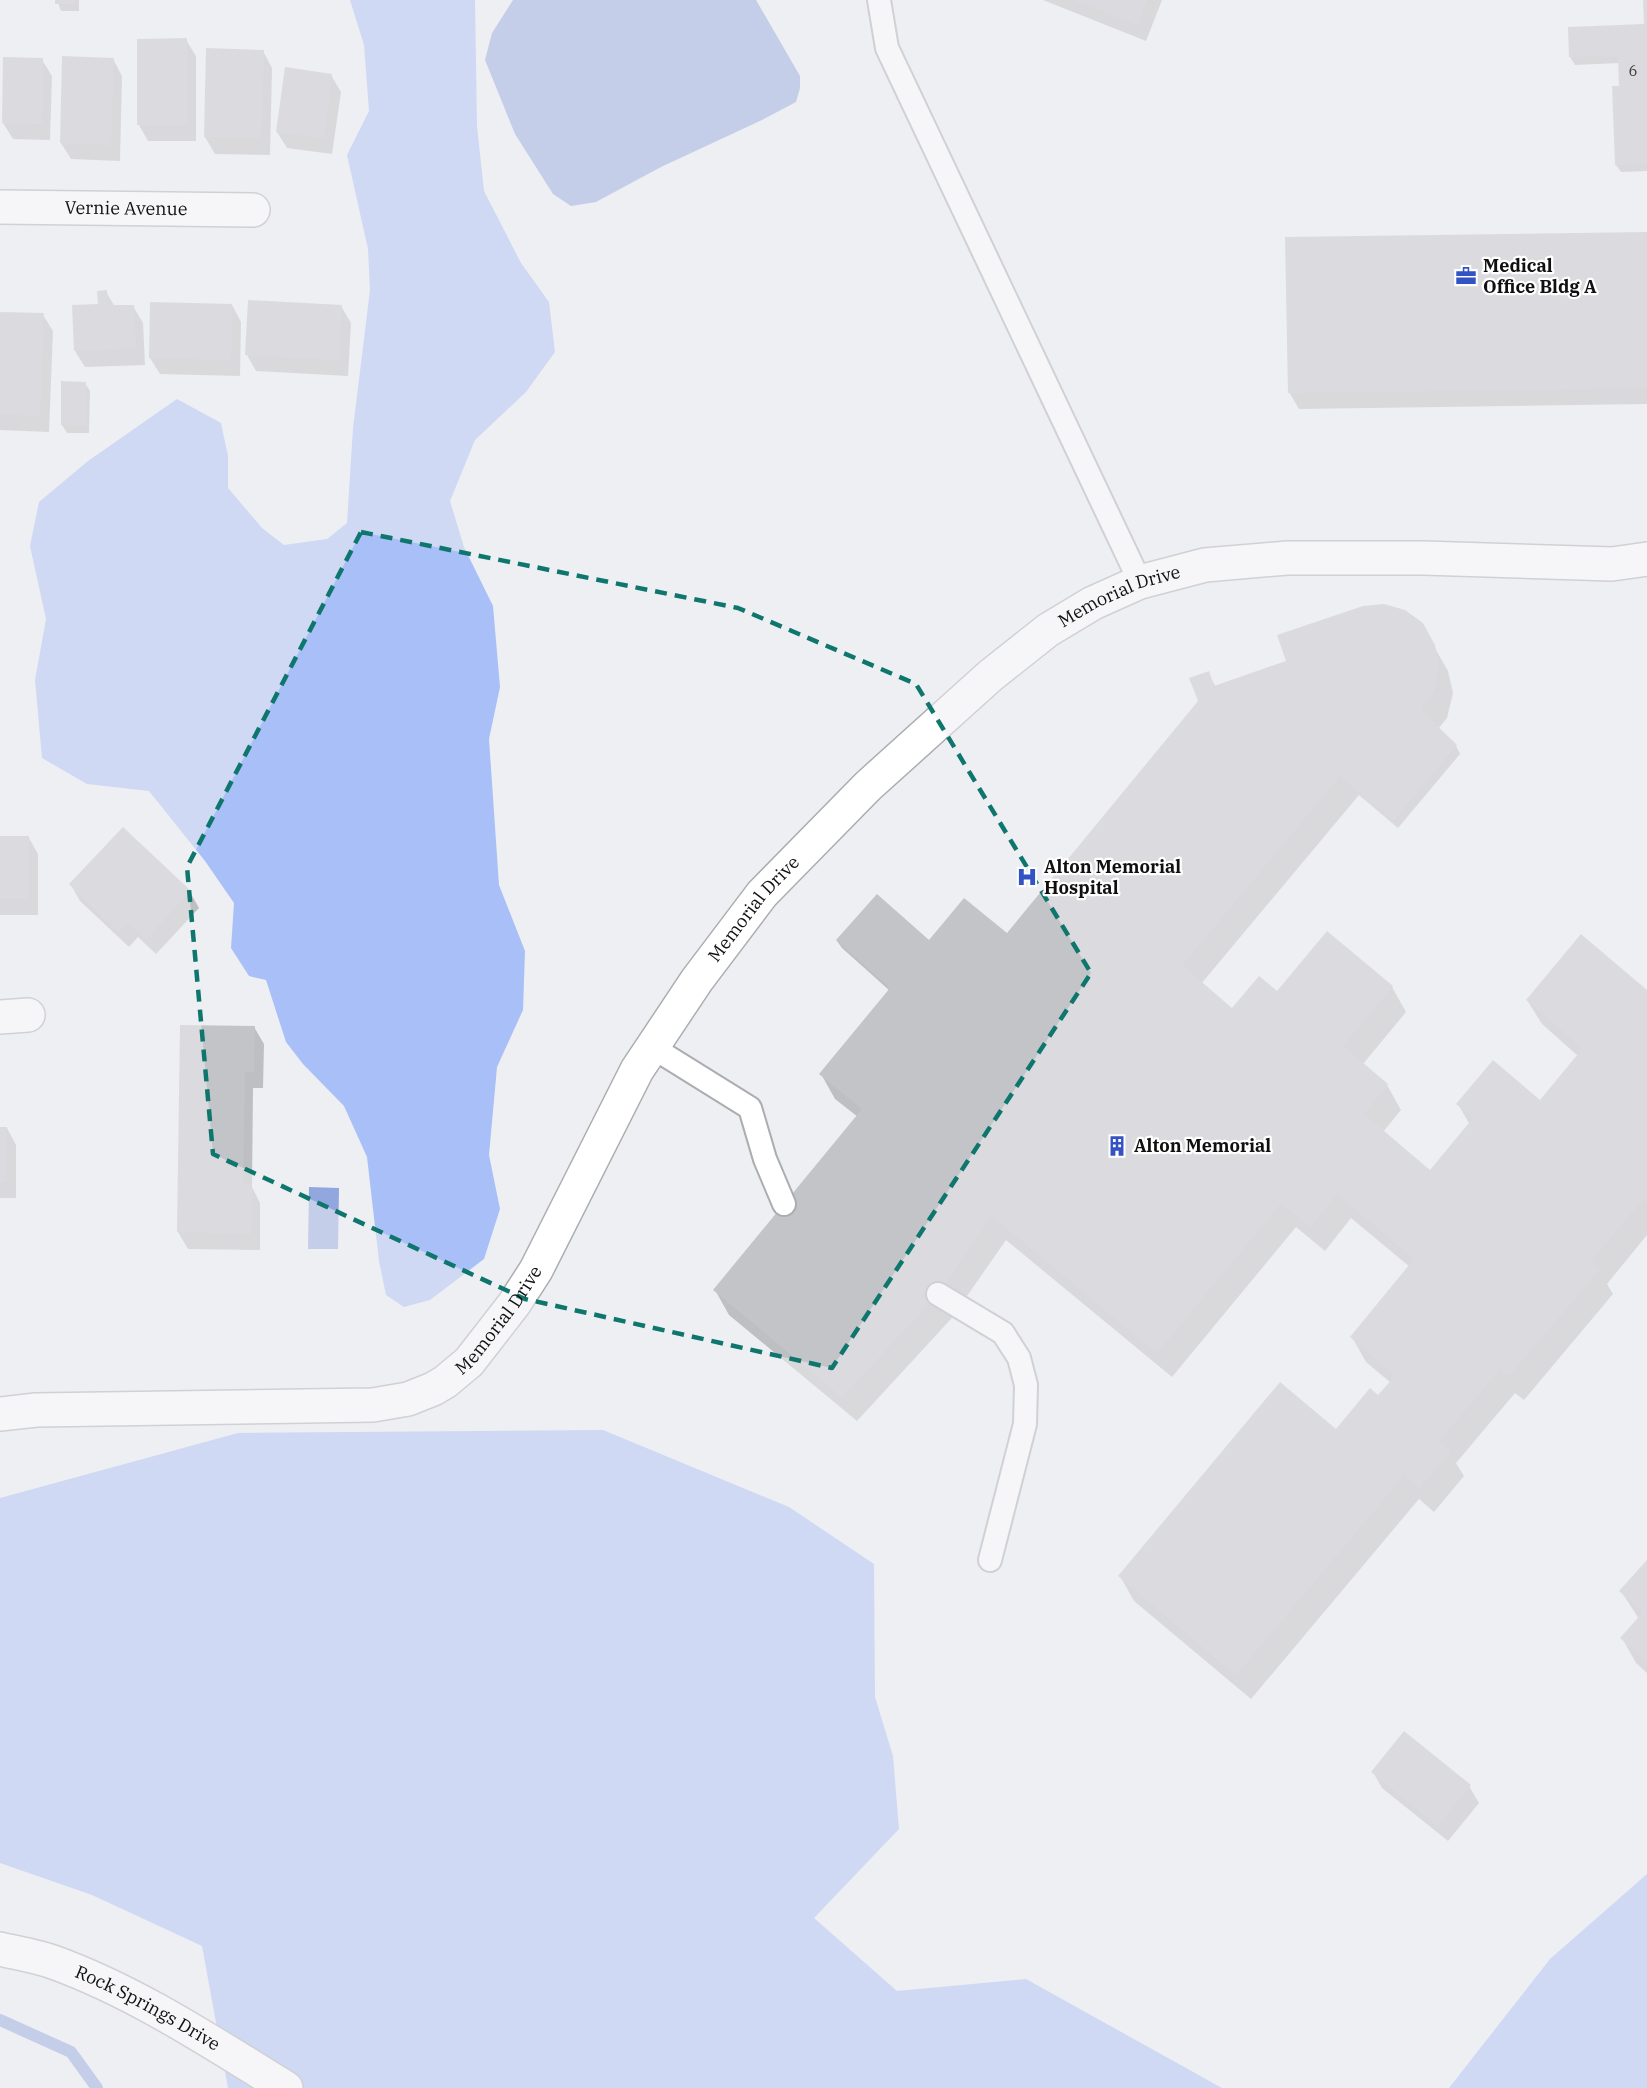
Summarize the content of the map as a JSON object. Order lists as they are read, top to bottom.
{
  "streets": {
    "street": ["Vernie Avenue", "Memorial Drive", "Rock Springs Drive"]
  },
  "places": {
    "office": ["Medical Office Bldg A"],
    "hospital": ["Alton Memorial Hospital"],
    "building": ["Alton Memorial"]
  },
  "house_numbers": ["6"]
}
